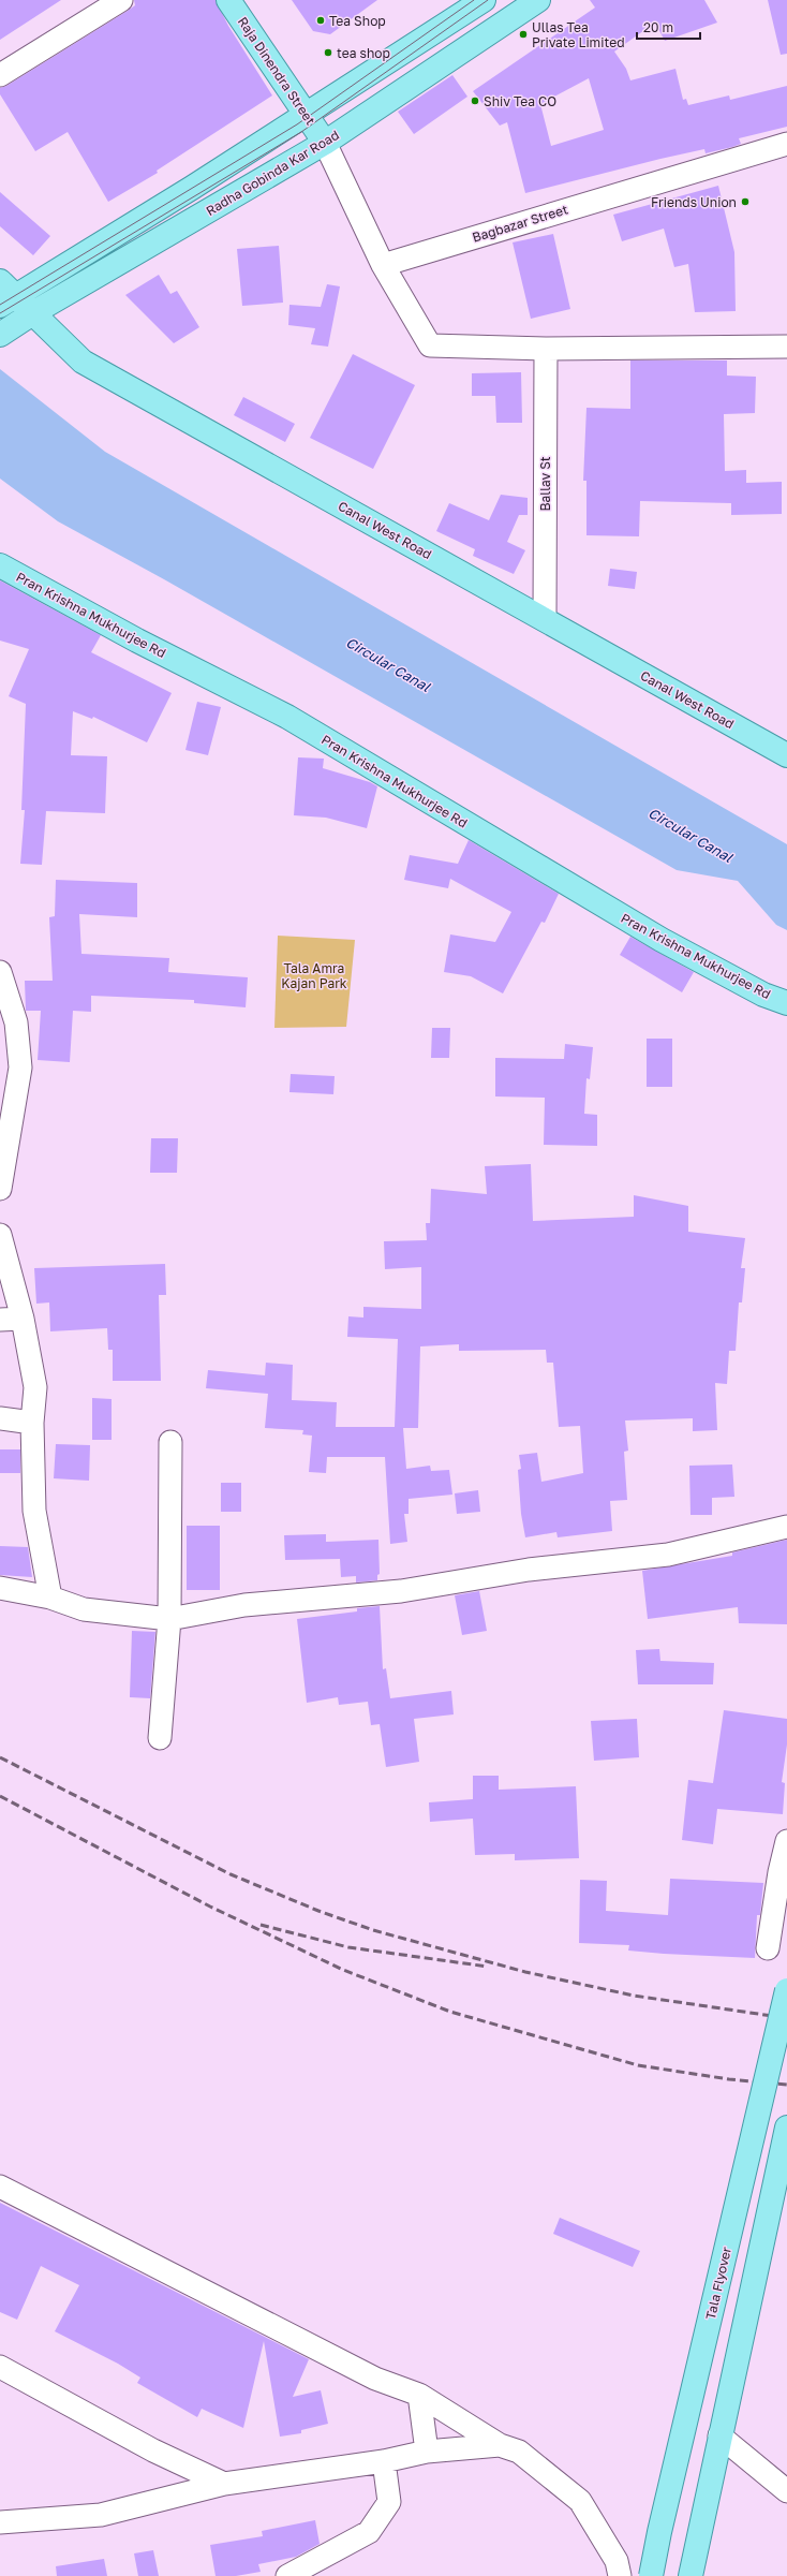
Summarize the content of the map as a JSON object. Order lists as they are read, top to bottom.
{
  "streets": {
    "main road": [
      "Raja Dinendra Street",
      "Radha Gobinda Kar Road",
      "Canal West Road",
      "Pran Krishna Mukhurjee Rd",
      "Tala Flyover"
    ],
    "street": ["Bagbazar Street", "Ballav St"]
  },
  "crossings": [
    ["Raja Dinendra Street", "Radha Gobinda Kar Road"],
    ["Radha Gobinda Kar Road", "Canal West Road"],
    ["Ballav St", "Canal West Road"]
  ],
  "water": ["Circular Canal"],
  "parks": ["Tala Amra Kajan Park"],
  "places": [
    "Tea Shop",
    "Ullas Tea Private Limited",
    "tea shop",
    "Shiv Tea CO",
    "Friends Union"
  ],
  "scale_bar": "20 m"
}
